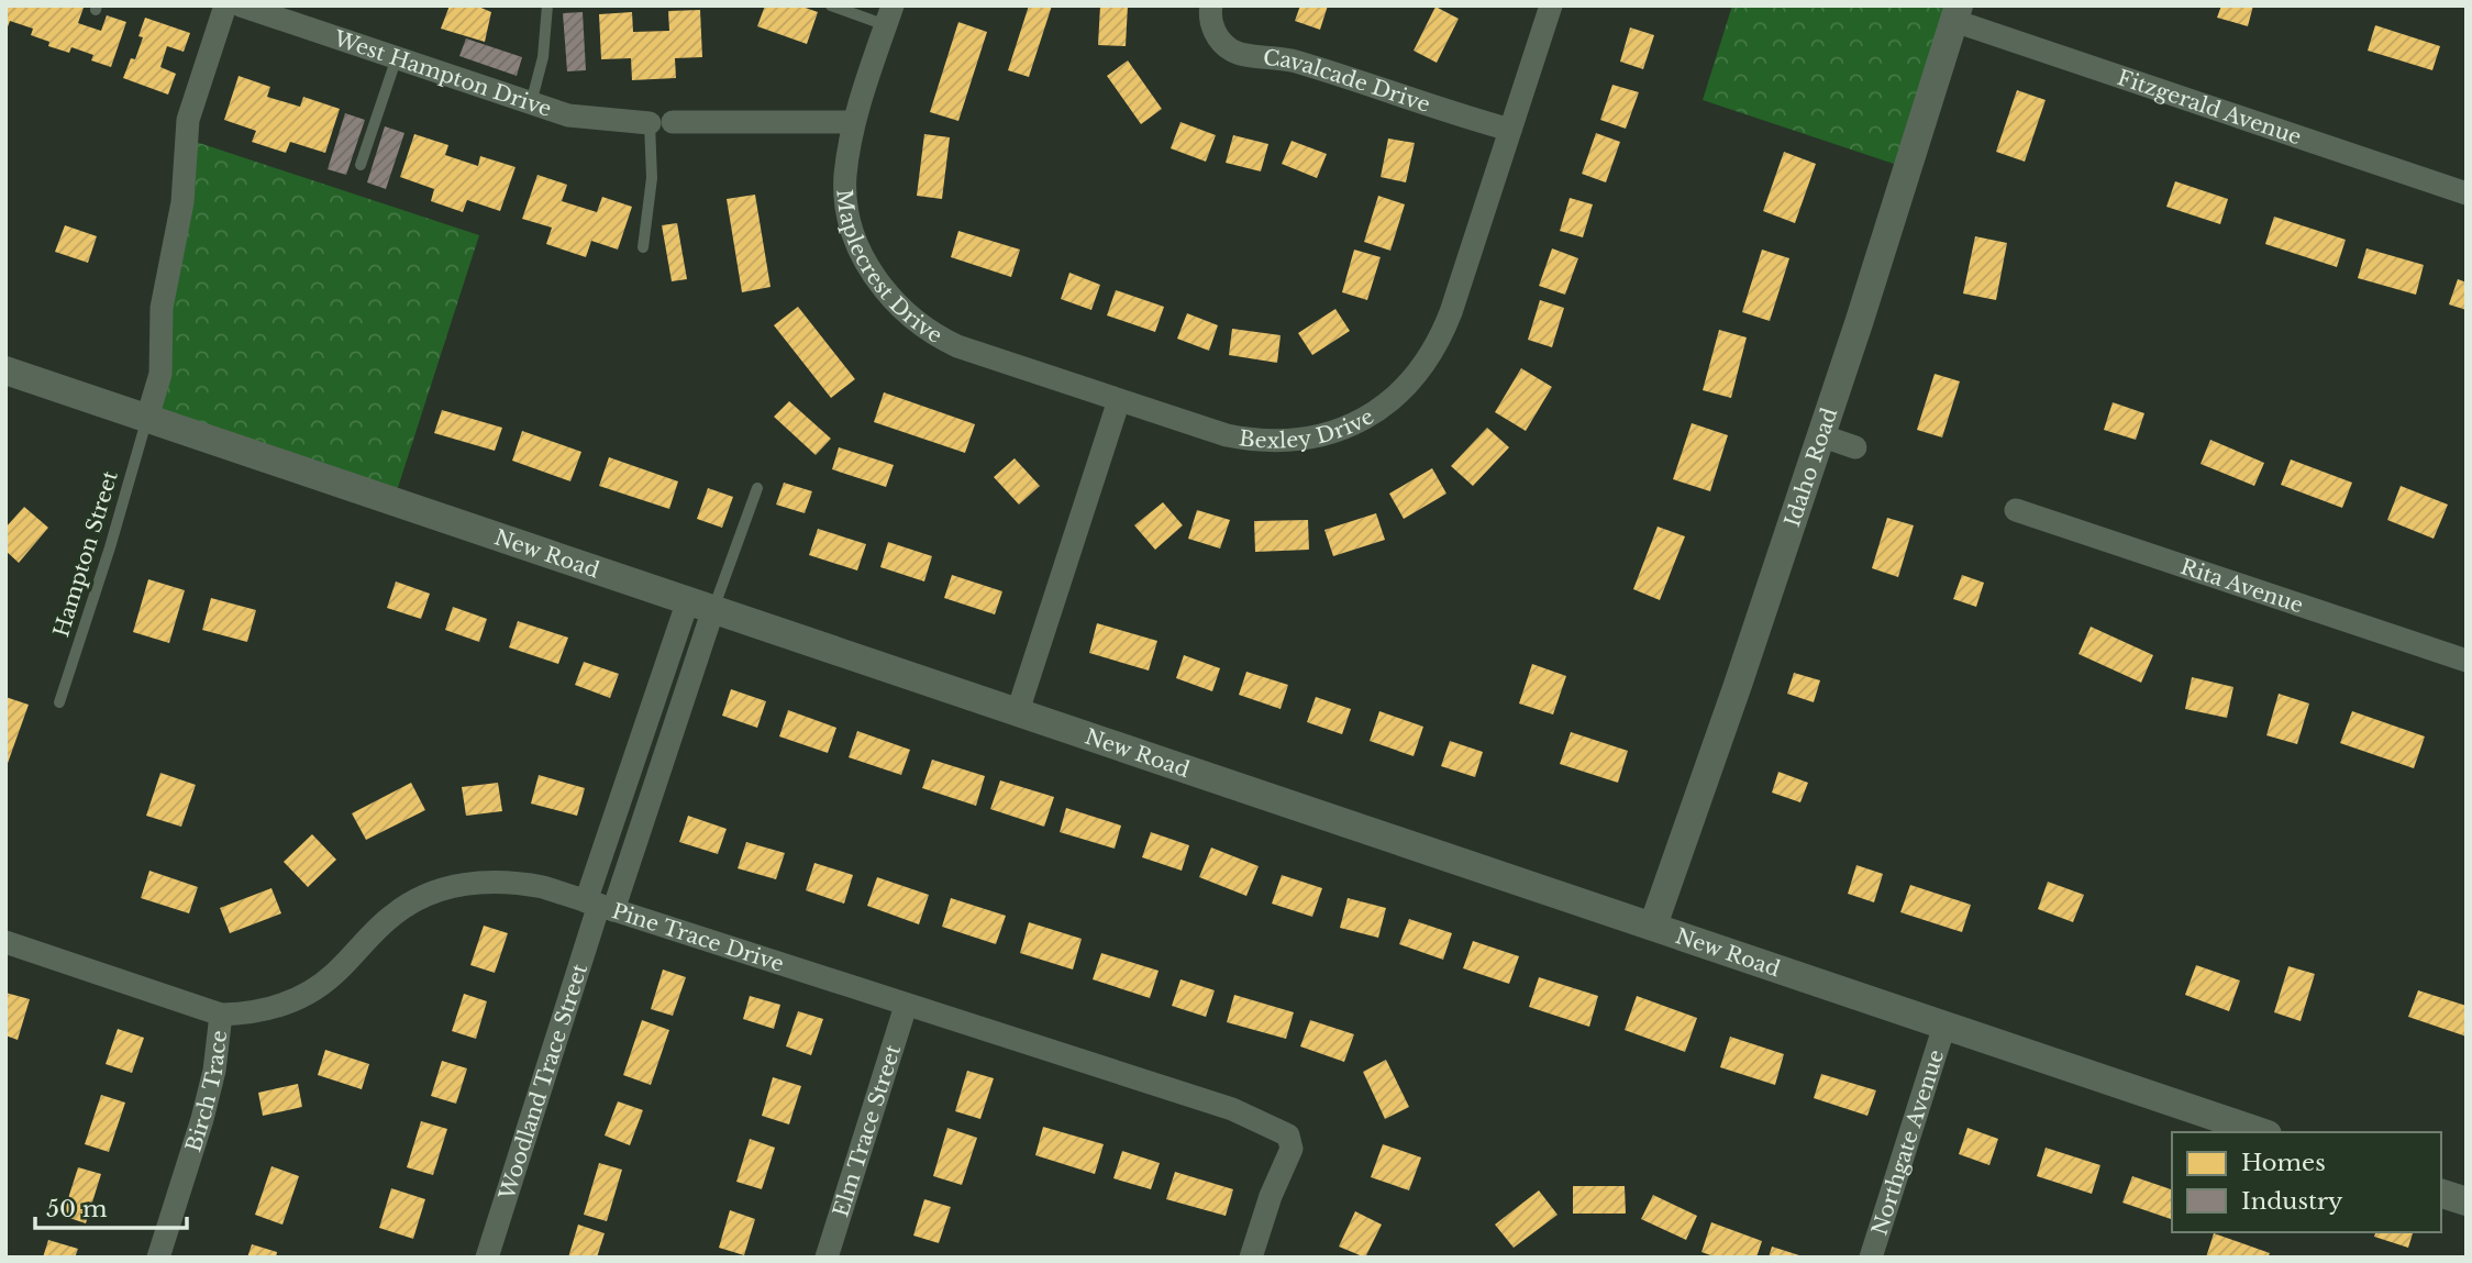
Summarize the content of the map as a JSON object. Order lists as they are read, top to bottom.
{
  "streets": {
    "street": [
      "West Hampton Drive",
      "Cavalcade Drive",
      "Fitzgerald Avenue",
      "Maplecrest Drive",
      "Bexley Drive",
      "Idaho Road",
      "New Road",
      "Rita Avenue",
      "Pine Trace Drive",
      "Woodland Trace Street",
      "Birch Trace",
      "Elm Trace Street",
      "Northgate Avenue"
    ],
    "lane": ["Hampton Street"]
  },
  "crossings": [
    ["West Hampton Drive", "Maplecrest Drive"],
    ["Cavalcade Drive", "Bexley Drive"],
    ["Fitzgerald Avenue", "Idaho Road"],
    ["Maplecrest Drive", "Bexley Drive"],
    ["Idaho Road", "New Road"],
    ["New Road", "Hampton Street"],
    ["New Road", "Woodland Trace Street"],
    ["New Road", "Northgate Avenue"],
    ["Pine Trace Drive", "Woodland Trace Street"],
    ["Pine Trace Drive", "Birch Trace"],
    ["Pine Trace Drive", "Elm Trace Street"]
  ],
  "legend": ["Homes", "Industry"],
  "scale_bar": "50 m"
}
